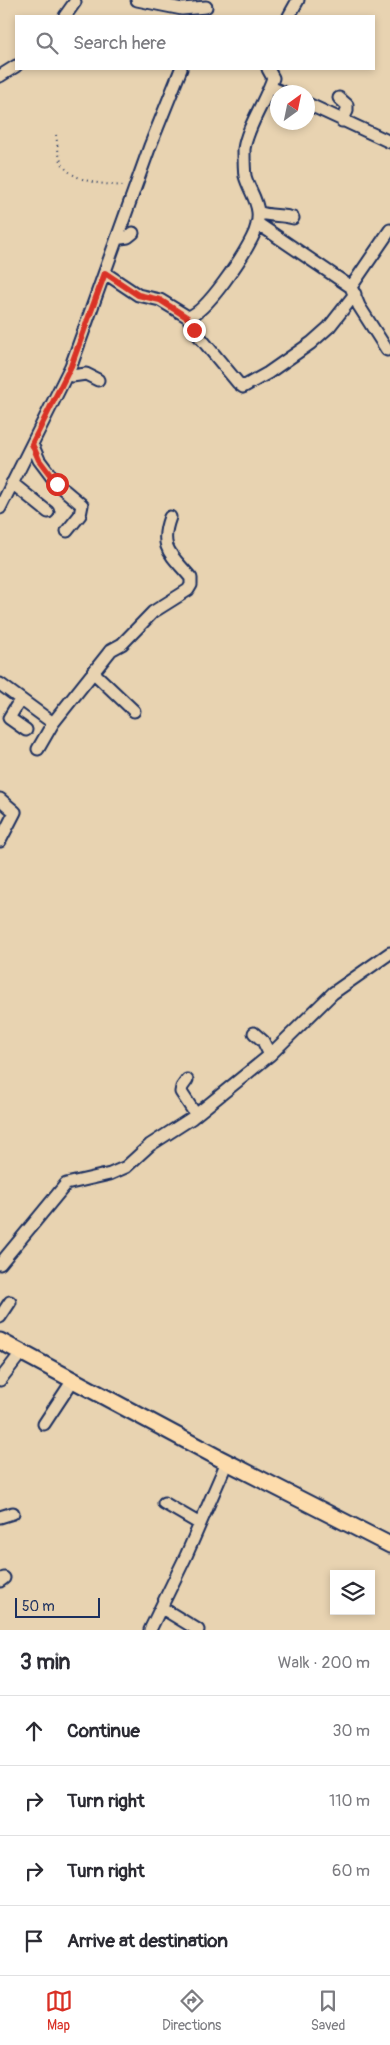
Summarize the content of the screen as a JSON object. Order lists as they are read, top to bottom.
{
  "scale_bar": "50 m",
  "north": "top right",
  "page": {
    "search": "Search here",
    "scale": "50 m",
    "heading": ["3 min", "Walk · 200 m"],
    "list": [
      ["Continue", "30 m"],
      ["Turn right", "110 m"],
      ["Turn right", "60 m"],
      "Arrive at destination"
    ],
    "nav": ["Map", "Directions", "Saved"]
  }
}
